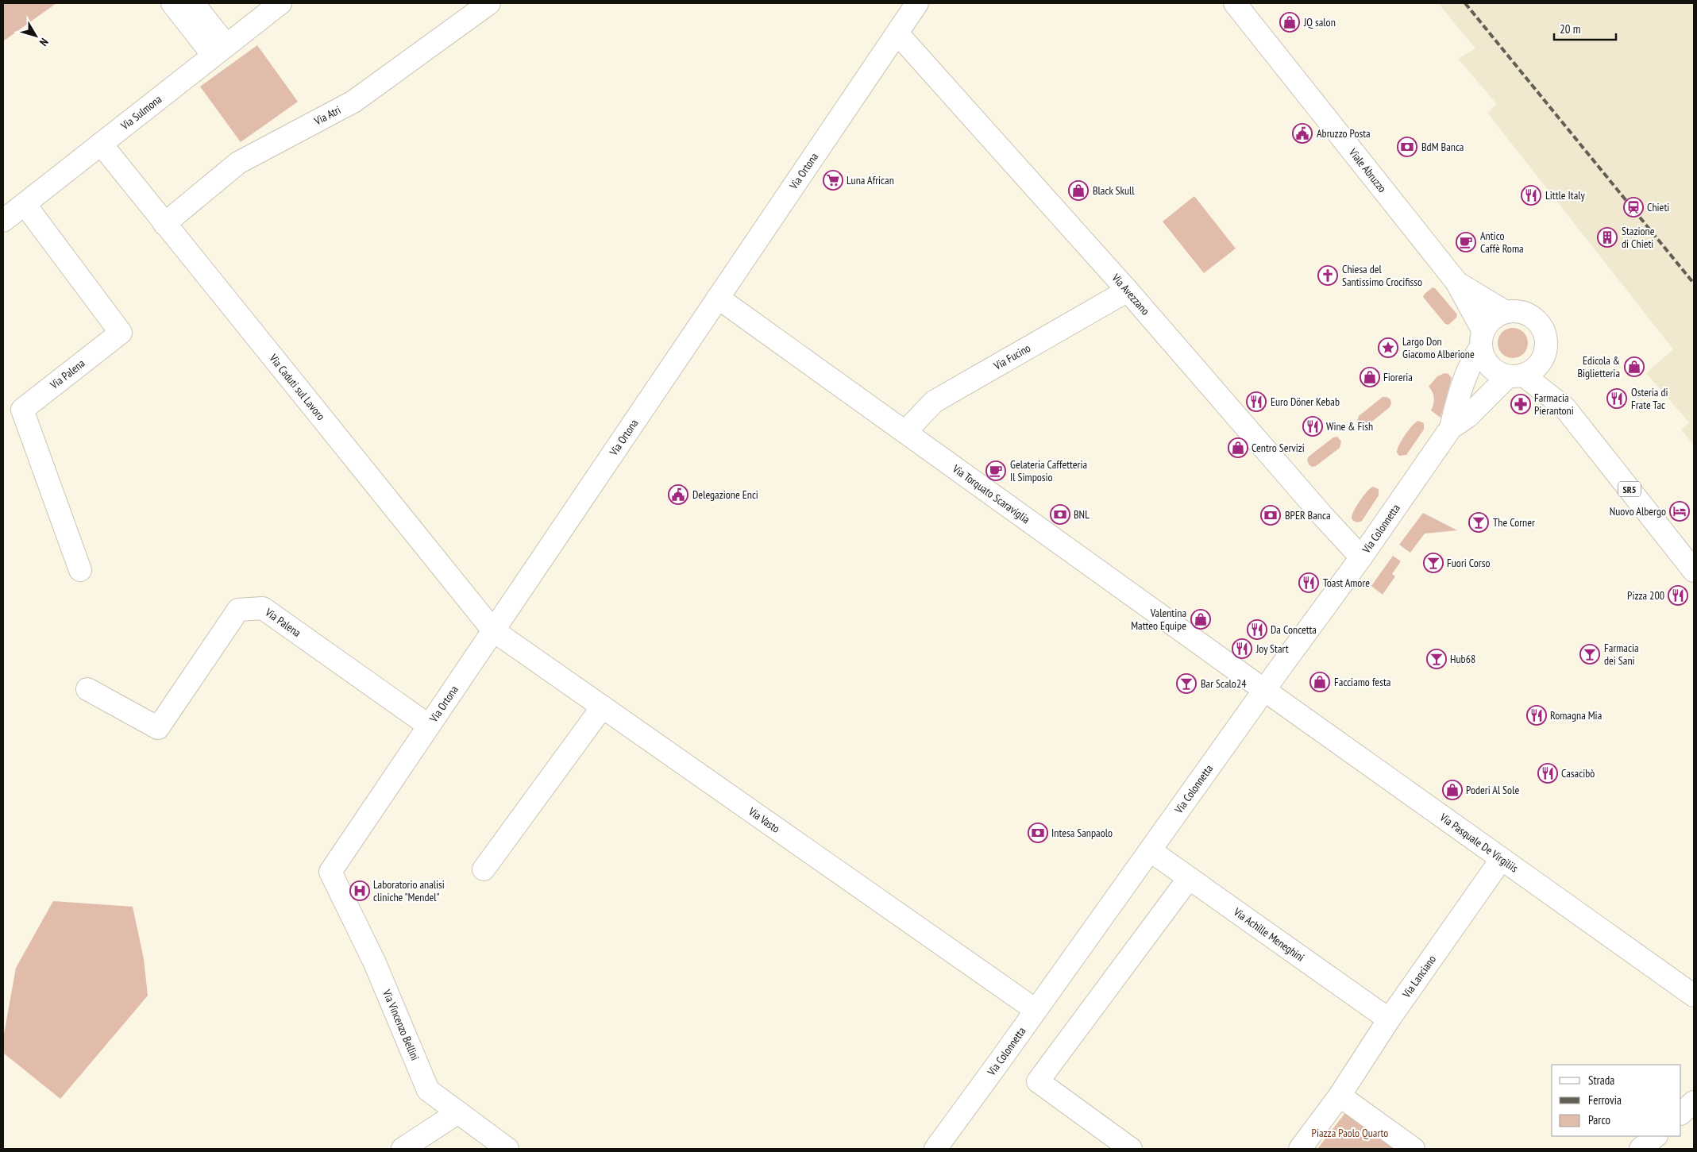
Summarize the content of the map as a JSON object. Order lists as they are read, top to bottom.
{
  "streets": {
    "street": [
      "Via Sulmona",
      "Via Atri",
      "Via Ortona",
      "Viale Abruzzo",
      "Via Avezzano",
      "Via Fucino",
      "Via Palena",
      "Via Caduti sul Lavoro",
      "SR5",
      "Via Torquato Scaraviglia",
      "Via Colonnetta",
      "Via Vasto",
      "Via Pasquale De Virgiliis",
      "Via Achille Meneghini",
      "Via Lanciano",
      "Via Vincenzo Bellini"
    ]
  },
  "crossings": [
    ["Via Sulmona", "Via Palena"],
    ["Via Sulmona", "Via Caduti sul Lavoro"],
    ["Via Atri", "Via Caduti sul Lavoro"],
    ["Via Ortona", "Via Avezzano"],
    ["Via Ortona", "Via Palena"],
    ["Via Ortona", "Via Caduti sul Lavoro"],
    ["Via Ortona", "Via Torquato Scaraviglia"],
    ["Via Ortona", "Via Vasto"],
    ["Via Ortona", "Via Vincenzo Bellini"],
    ["Viale Abruzzo", "SR5"],
    ["Via Avezzano", "Via Fucino"],
    ["Via Avezzano", "Via Colonnetta"],
    ["Via Fucino", "Via Torquato Scaraviglia"],
    ["Via Caduti sul Lavoro", "Via Vasto"],
    ["Via Torquato Scaraviglia", "Via Colonnetta"],
    ["Via Torquato Scaraviglia", "Via Pasquale De Virgiliis"],
    ["Via Colonnetta", "Via Vasto"],
    ["Via Colonnetta", "Via Pasquale De Virgiliis"],
    ["Via Colonnetta", "Via Achille Meneghini"],
    ["Via Pasquale De Virgiliis", "Via Lanciano"],
    ["Via Achille Meneghini", "Via Lanciano"]
  ],
  "parks": ["Piazza Paolo Quarto"],
  "places": {
    "shop": [
      "JQ salon",
      "Black Skull",
      "Edicola & Biglietteria",
      "Fioreria",
      "Centro Servizi",
      "Valentina Matteo Equipe",
      "Facciamo festa",
      "Poderi Al Sole"
    ],
    "public building": ["Abruzzo Posta", "Delegazione Enci"],
    "bank": [
      "BdM Banca",
      "BNL",
      "BPER Banca",
      "Intesa Sanpaolo"
    ],
    "supermarket": ["Luna African"],
    "restaurant": [
      "Little Italy",
      "Osteria di Frate Tac",
      "Euro Döner Kebab",
      "Wine & Fish",
      "Toast Amore",
      "Pizza 200",
      "Da Concetta",
      "Joy Start",
      "Romagna Mia",
      "Casacibò"
    ],
    "station": ["Chieti"],
    "building": ["Stazione di Chieti"],
    "cafe": ["Antico Caffè Roma", "Gelateria Caffetteria Il Simposio"],
    "church": ["Chiesa del Santissimo Crocifisso"],
    "place": ["Largo Don Giacomo Alberione"],
    "pharmacy": ["Farmacia Pierantoni"],
    "hotel": ["Nuovo Albergo"],
    "bar": [
      "The Corner",
      "Fuori Corso",
      "Farmacia dei Sani",
      "Hub68",
      "Bar Scalo24"
    ],
    "hospital": ["Laboratorio analisi cliniche \"Mendel\""]
  },
  "legend": ["Strada", "Ferrovia", "Parco"],
  "scale_bar": "20 m",
  "north": "bottom right"
}
